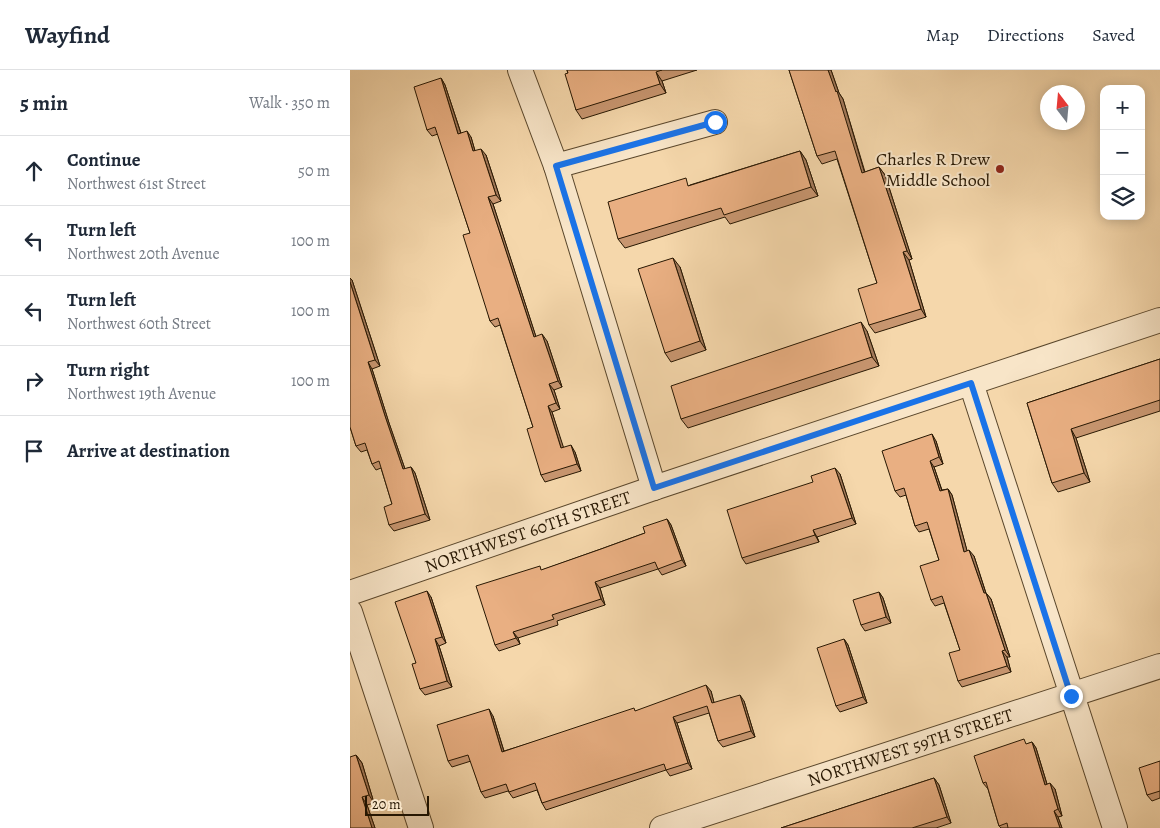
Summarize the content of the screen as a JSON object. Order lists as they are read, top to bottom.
{
  "streets": {
    "street": ["NORTHWEST 60TH STREET", "NORTHWEST 59TH STREET"]
  },
  "places": ["Charles R Drew Middle School"],
  "scale_bar": "20 m",
  "north": "top",
  "page": {
    "header": "Wayfind",
    "nav": ["Map", "Directions", "Saved"],
    "heading": ["5 min", "Walk · 350 m"],
    "map_buttons": ["+", "−"],
    "list": [
      ["Continue", "Northwest 61st Street", "50 m"],
      ["Turn left", "Northwest 20th Avenue", "100 m"],
      ["Turn left", "Northwest 60th Street", "100 m"],
      ["Turn right", "Northwest 19th Avenue", "100 m"],
      "Arrive at destination"
    ],
    "scale": "20 m"
  }
}
